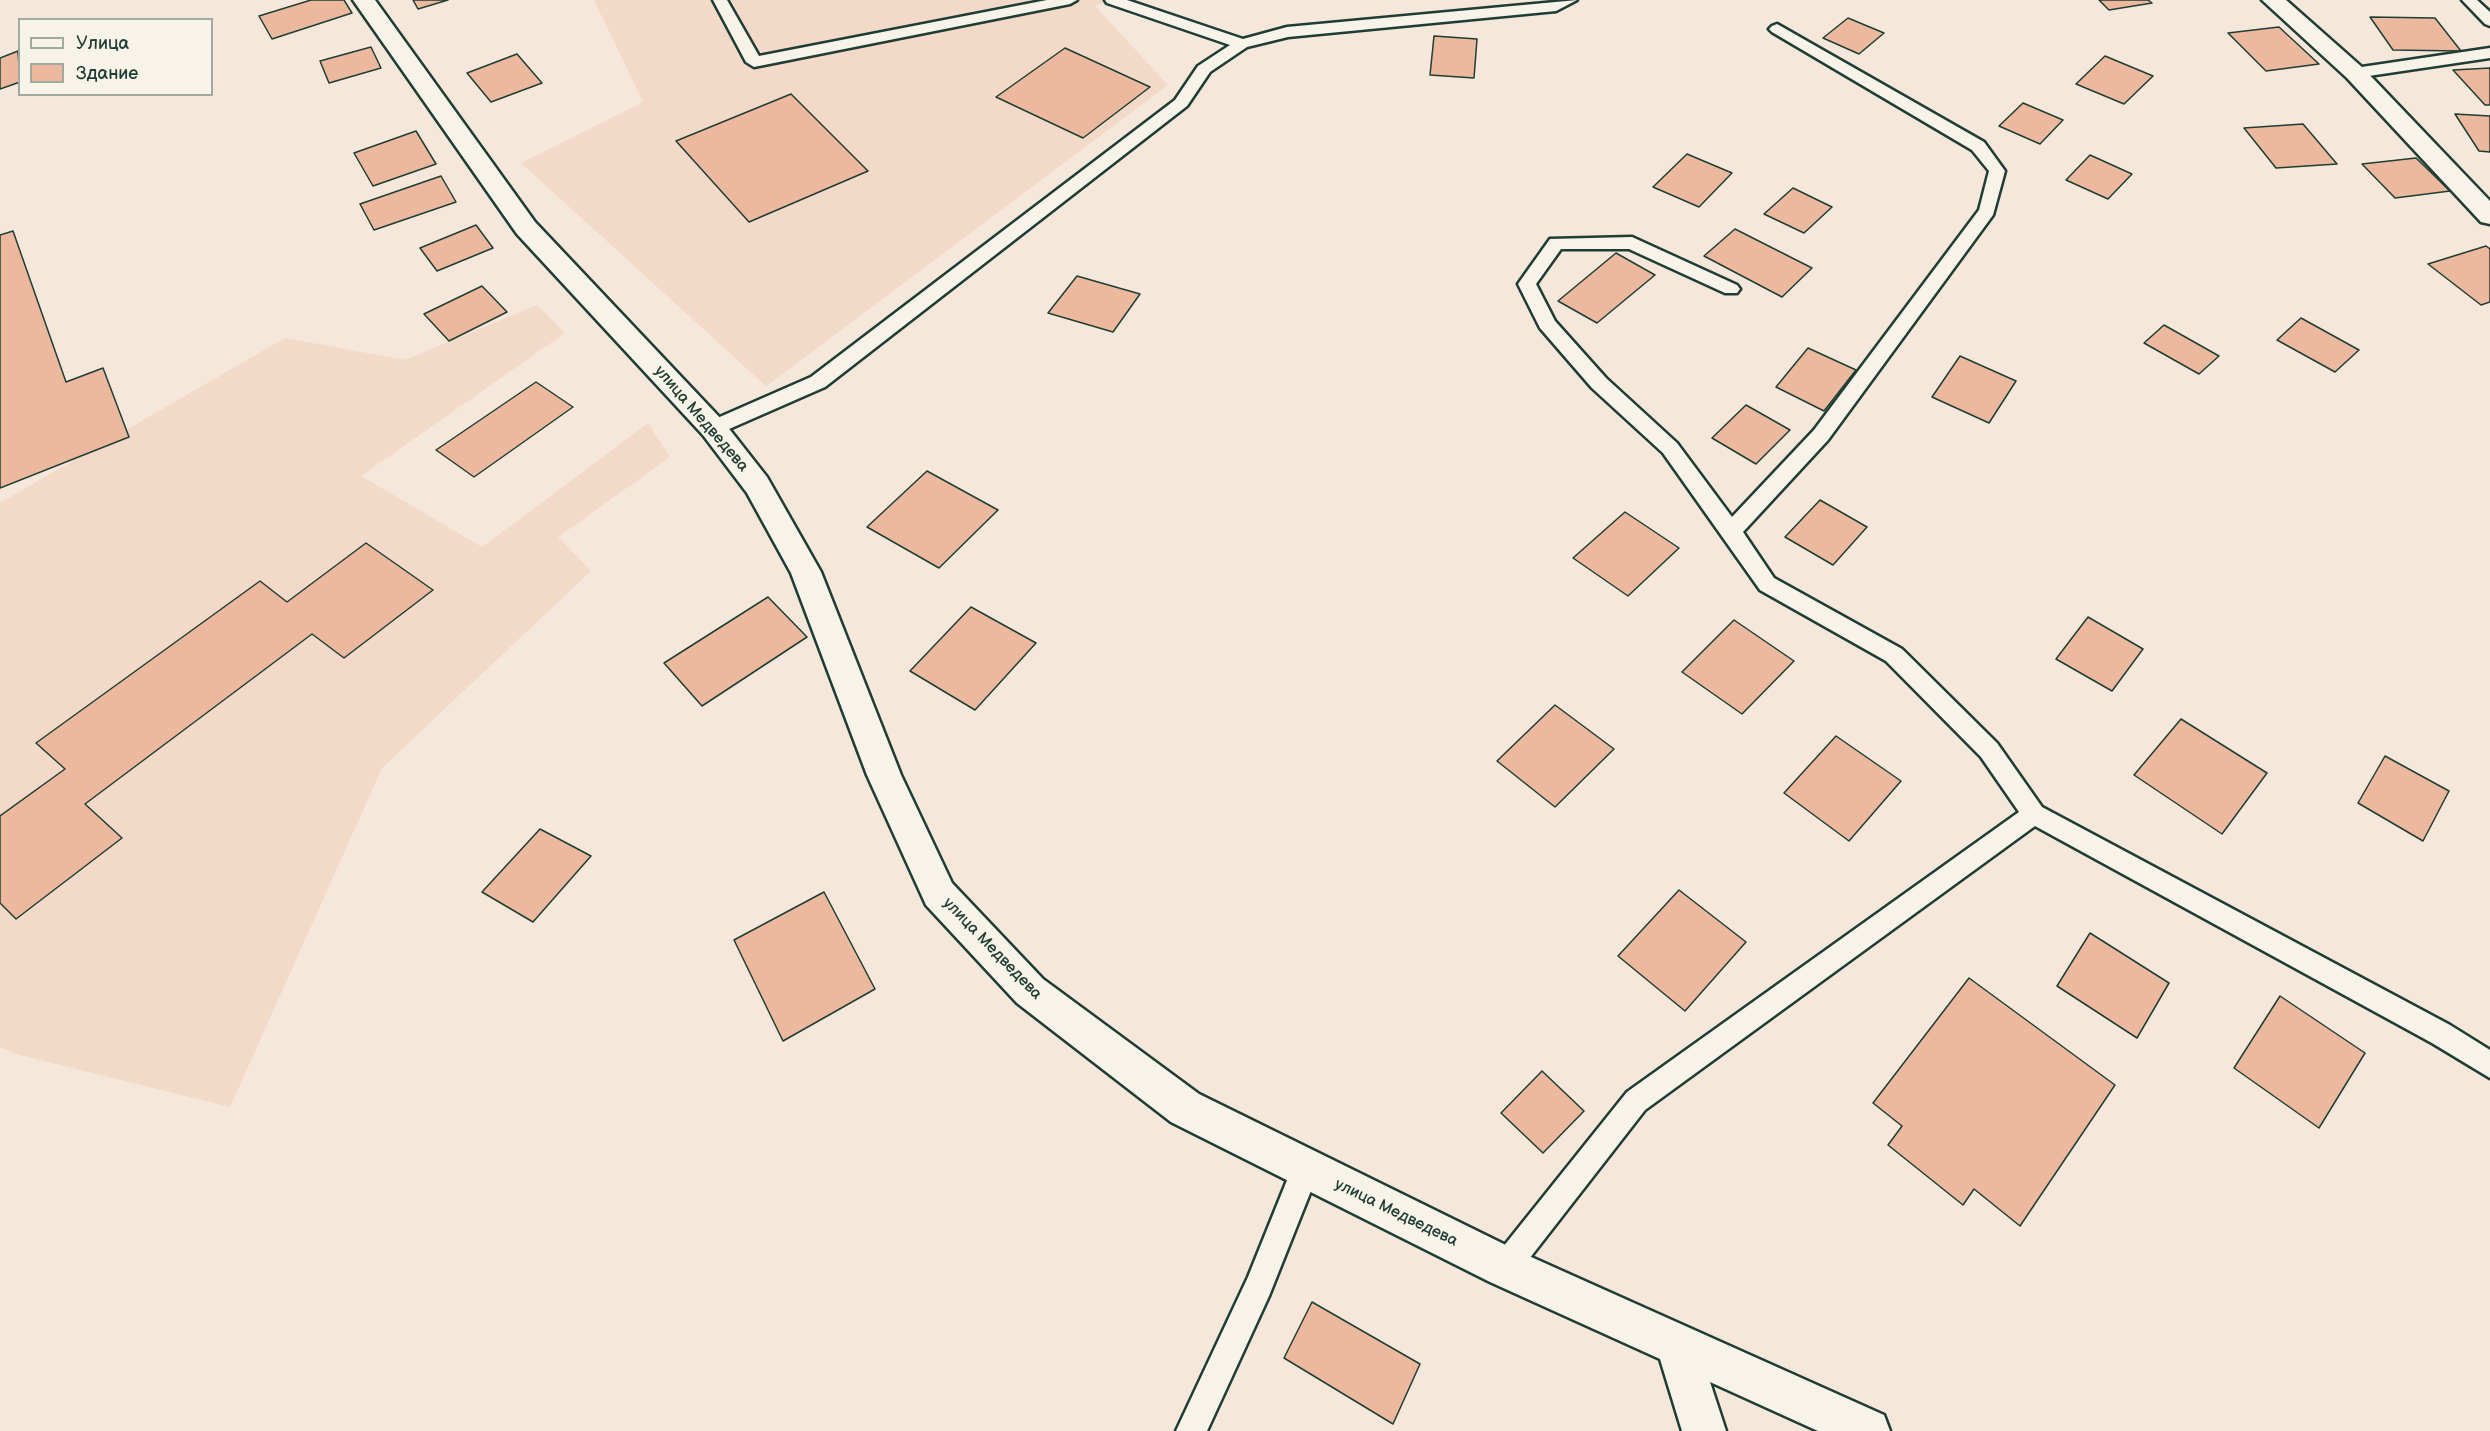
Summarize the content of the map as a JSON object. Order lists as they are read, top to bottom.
{
  "streets": {
    "street": ["улица Медведева"]
  },
  "legend": ["Улица", "Здание"]
}
